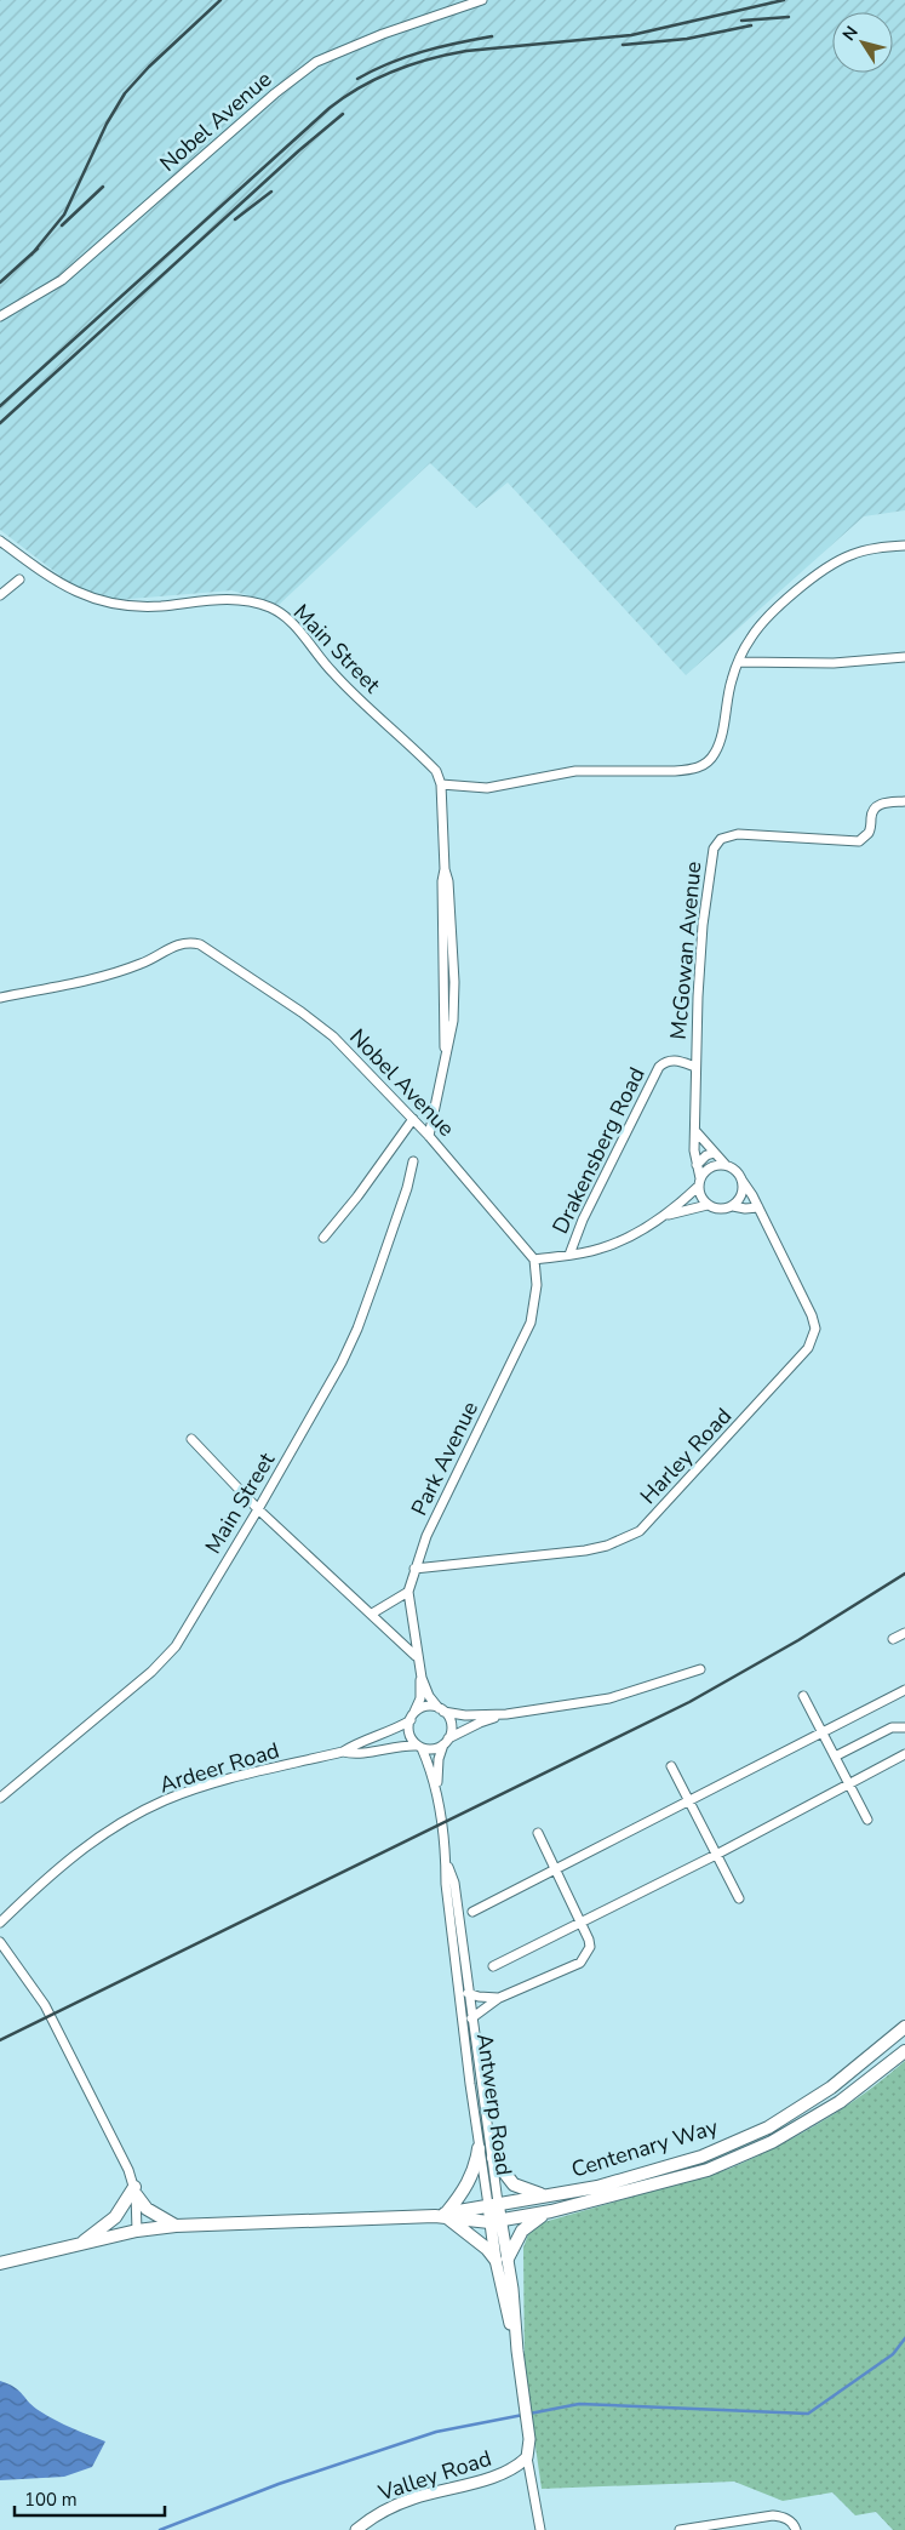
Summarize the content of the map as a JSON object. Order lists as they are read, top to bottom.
{
  "streets": {
    "main road": ["Centenary Way"],
    "street": [
      "Nobel Avenue",
      "Main Street",
      "McGowan Avenue",
      "Drakensberg Road",
      "Harley Road",
      "Park Avenue",
      "Ardeer Road",
      "Antwerp Road",
      "Valley Road"
    ]
  },
  "crossings": [
    ["Nobel Avenue", "Park Avenue"],
    ["McGowan Avenue", "Drakensberg Road"],
    ["McGowan Avenue", "Harley Road"],
    ["Harley Road", "Park Avenue"],
    ["Park Avenue", "Ardeer Road"],
    ["Park Avenue", "Antwerp Road"],
    ["Ardeer Road", "Antwerp Road"],
    ["Antwerp Road", "Centenary Way"],
    ["Antwerp Road", "Valley Road"]
  ],
  "scale_bar": "100 m",
  "north": "top left"
}
